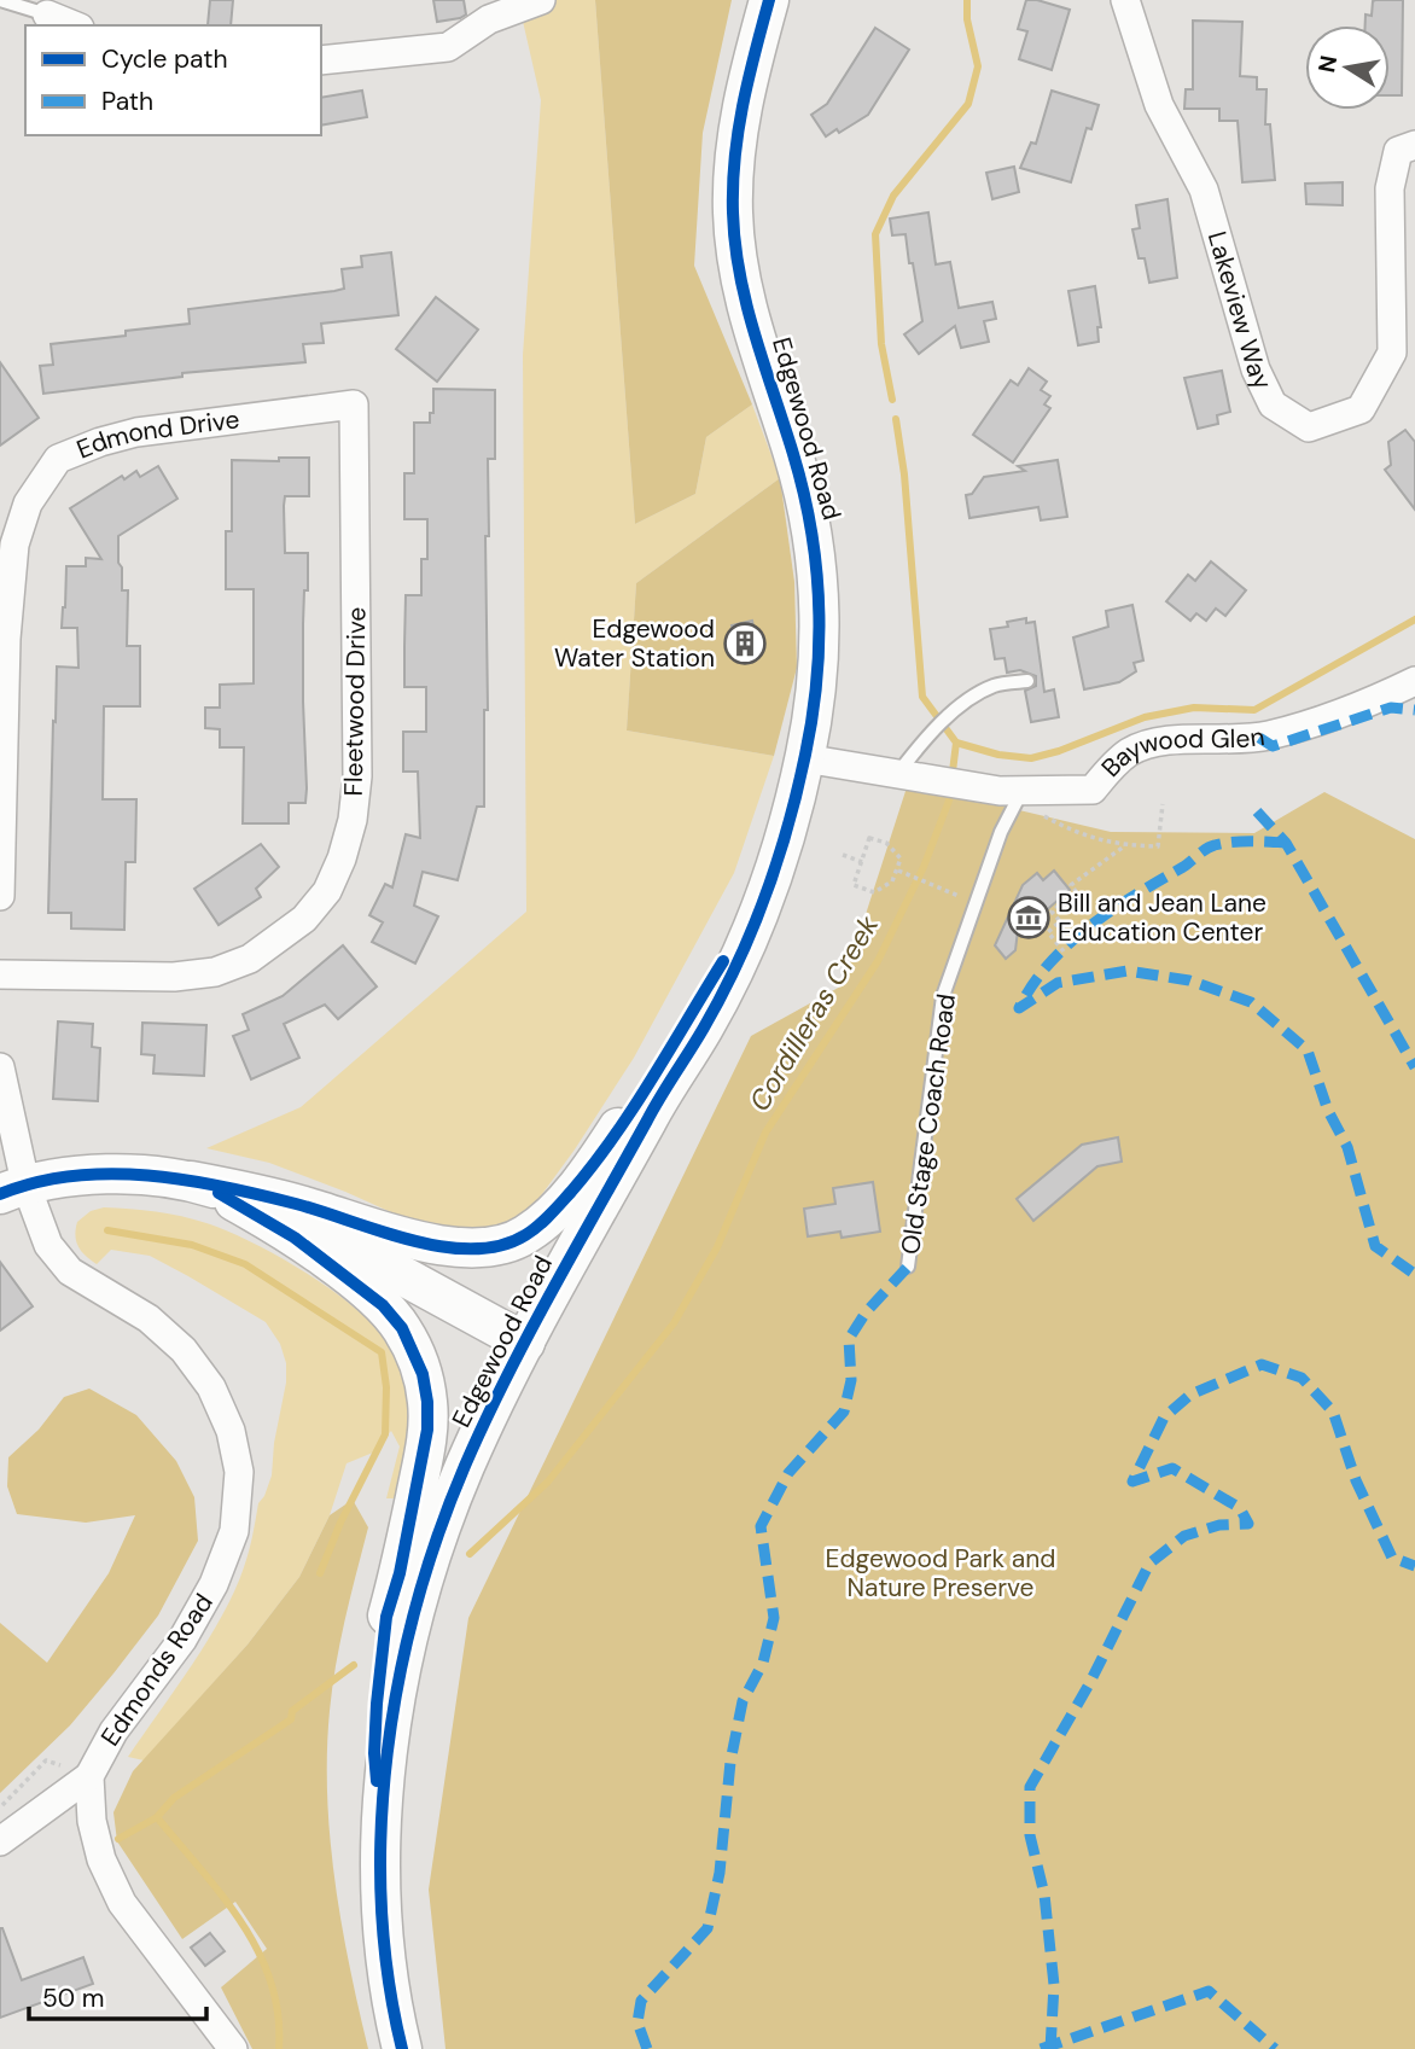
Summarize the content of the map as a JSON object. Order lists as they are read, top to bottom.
{
  "streets": {
    "main road": ["Edgewood Road"],
    "street": [
      "Lakeview Way",
      "Edmond Drive",
      "Fleetwood Drive",
      "Baywood Glen",
      "Edmonds Road"
    ],
    "lane": ["Old Stage Coach Road"]
  },
  "crossings": [
    ["Edgewood Road", "Baywood Glen"],
    ["Edmond Drive", "Fleetwood Drive"],
    ["Baywood Glen", "Old Stage Coach Road"]
  ],
  "water": ["Cordilleras Creek"],
  "parks": ["Edgewood Park and Nature Preserve"],
  "places": {
    "building": ["Edgewood Water Station"],
    "museum": ["Bill and Jean Lane Education Center"]
  },
  "legend": ["Cycle path", "Path"],
  "scale_bar": "50 m",
  "north": "left"
}
